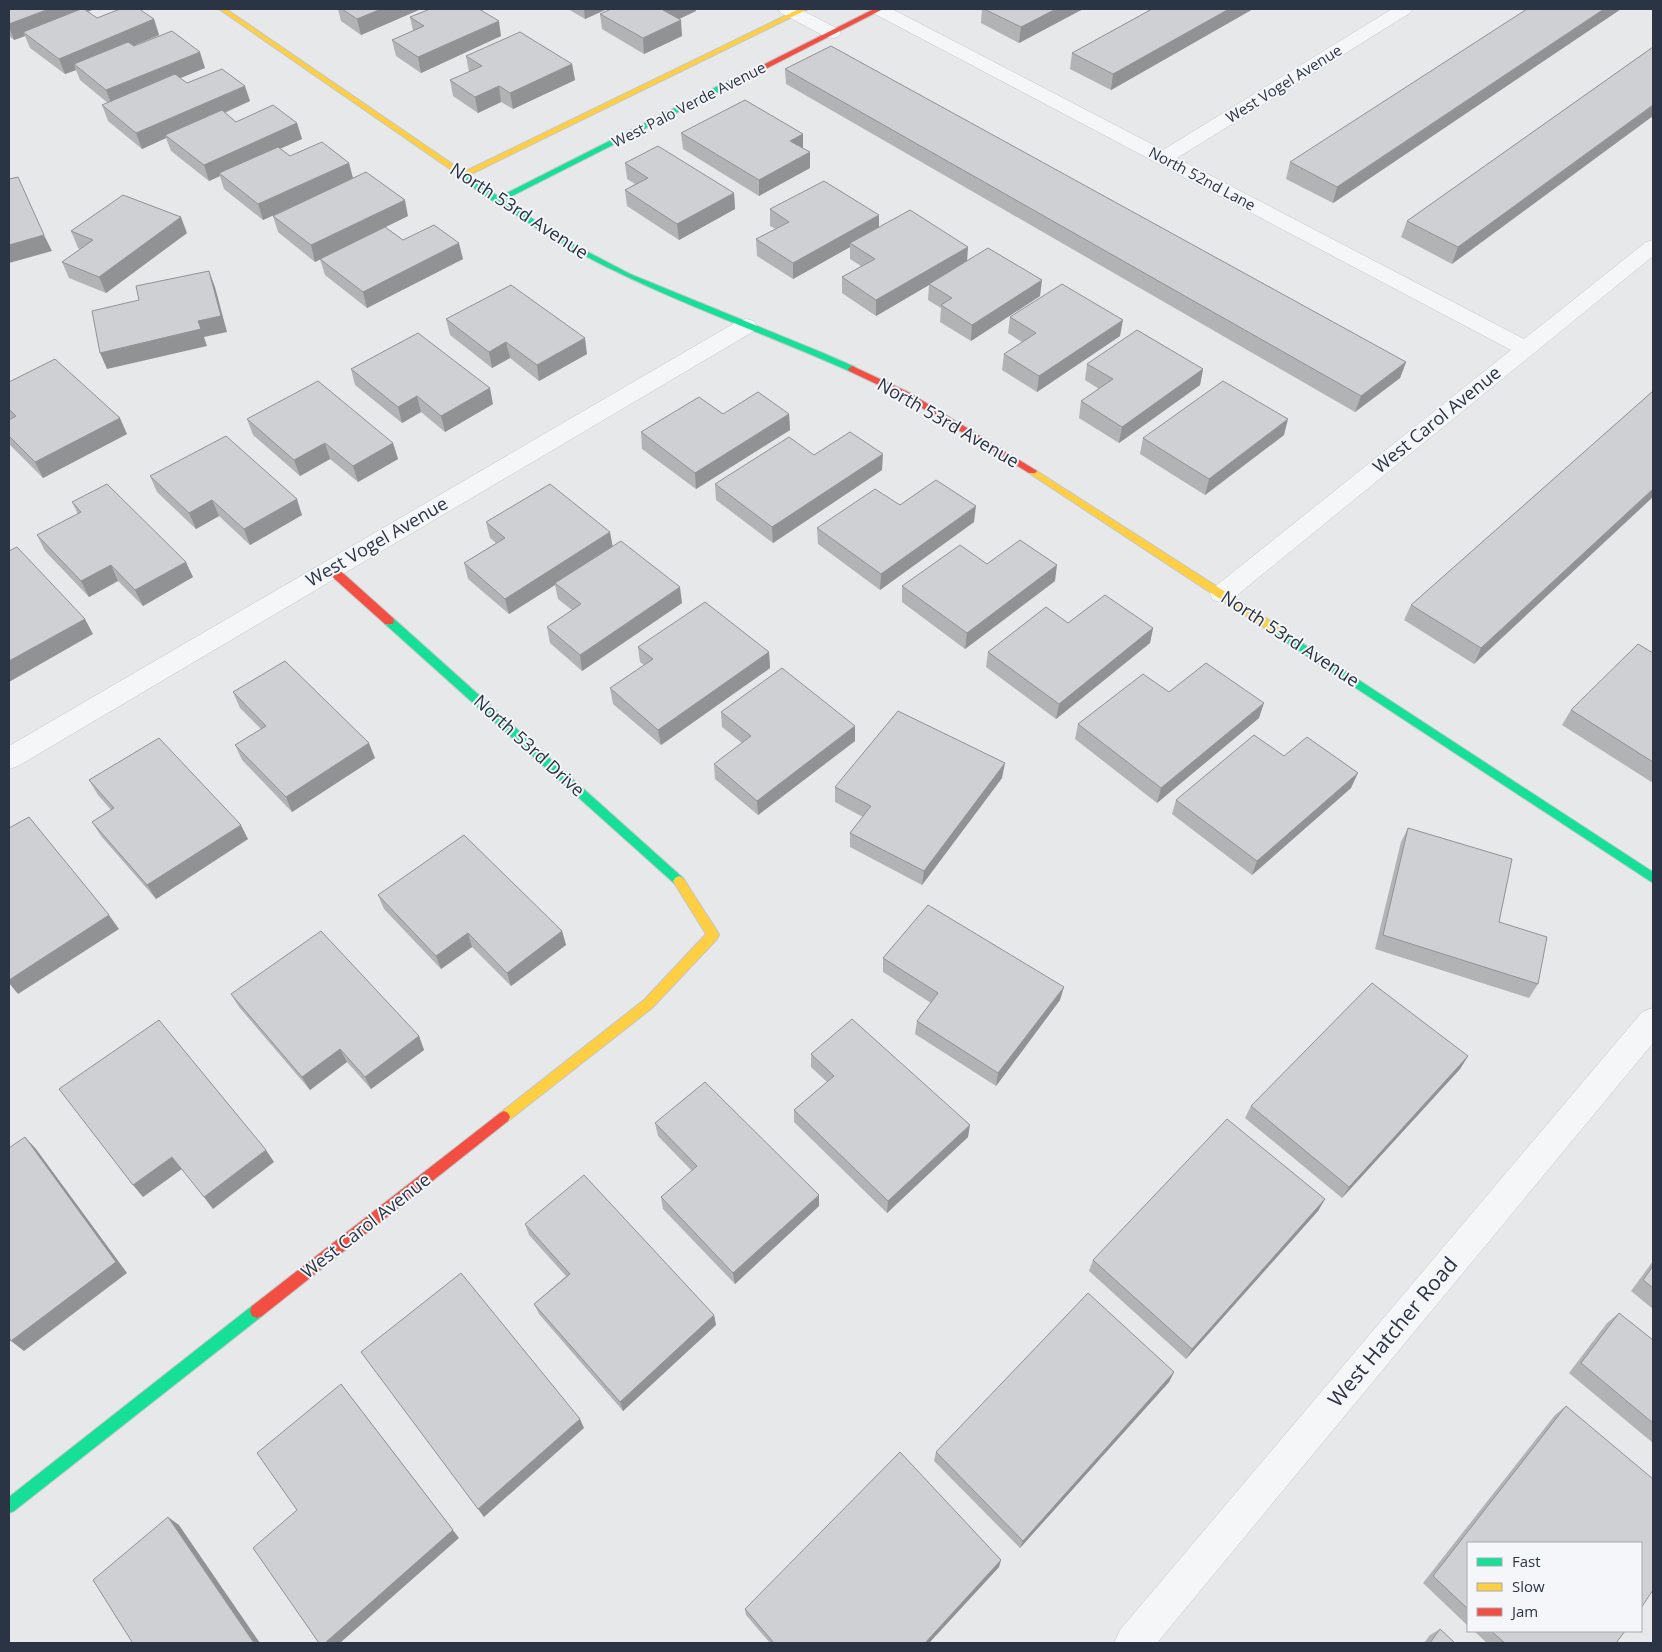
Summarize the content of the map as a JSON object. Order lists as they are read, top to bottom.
{
  "streets": {
    "street": [
      "West Vogel Avenue",
      "West Palo Verde Avenue",
      "North 52nd Lane",
      "North 53rd Avenue",
      "West Carol Avenue",
      "North 53rd Drive",
      "West Hatcher Road"
    ]
  },
  "crossings": [
    ["West Vogel Avenue", "North 52nd Lane"],
    ["West Vogel Avenue", "North 53rd Avenue"],
    ["West Vogel Avenue", "North 53rd Drive"],
    ["West Palo Verde Avenue", "North 52nd Lane"],
    ["West Palo Verde Avenue", "North 53rd Avenue"],
    ["North 52nd Lane", "West Carol Avenue"],
    ["North 53rd Avenue", "West Carol Avenue"],
    ["West Carol Avenue", "North 53rd Drive"]
  ],
  "legend": ["Fast", "Slow", "Jam"]
}
